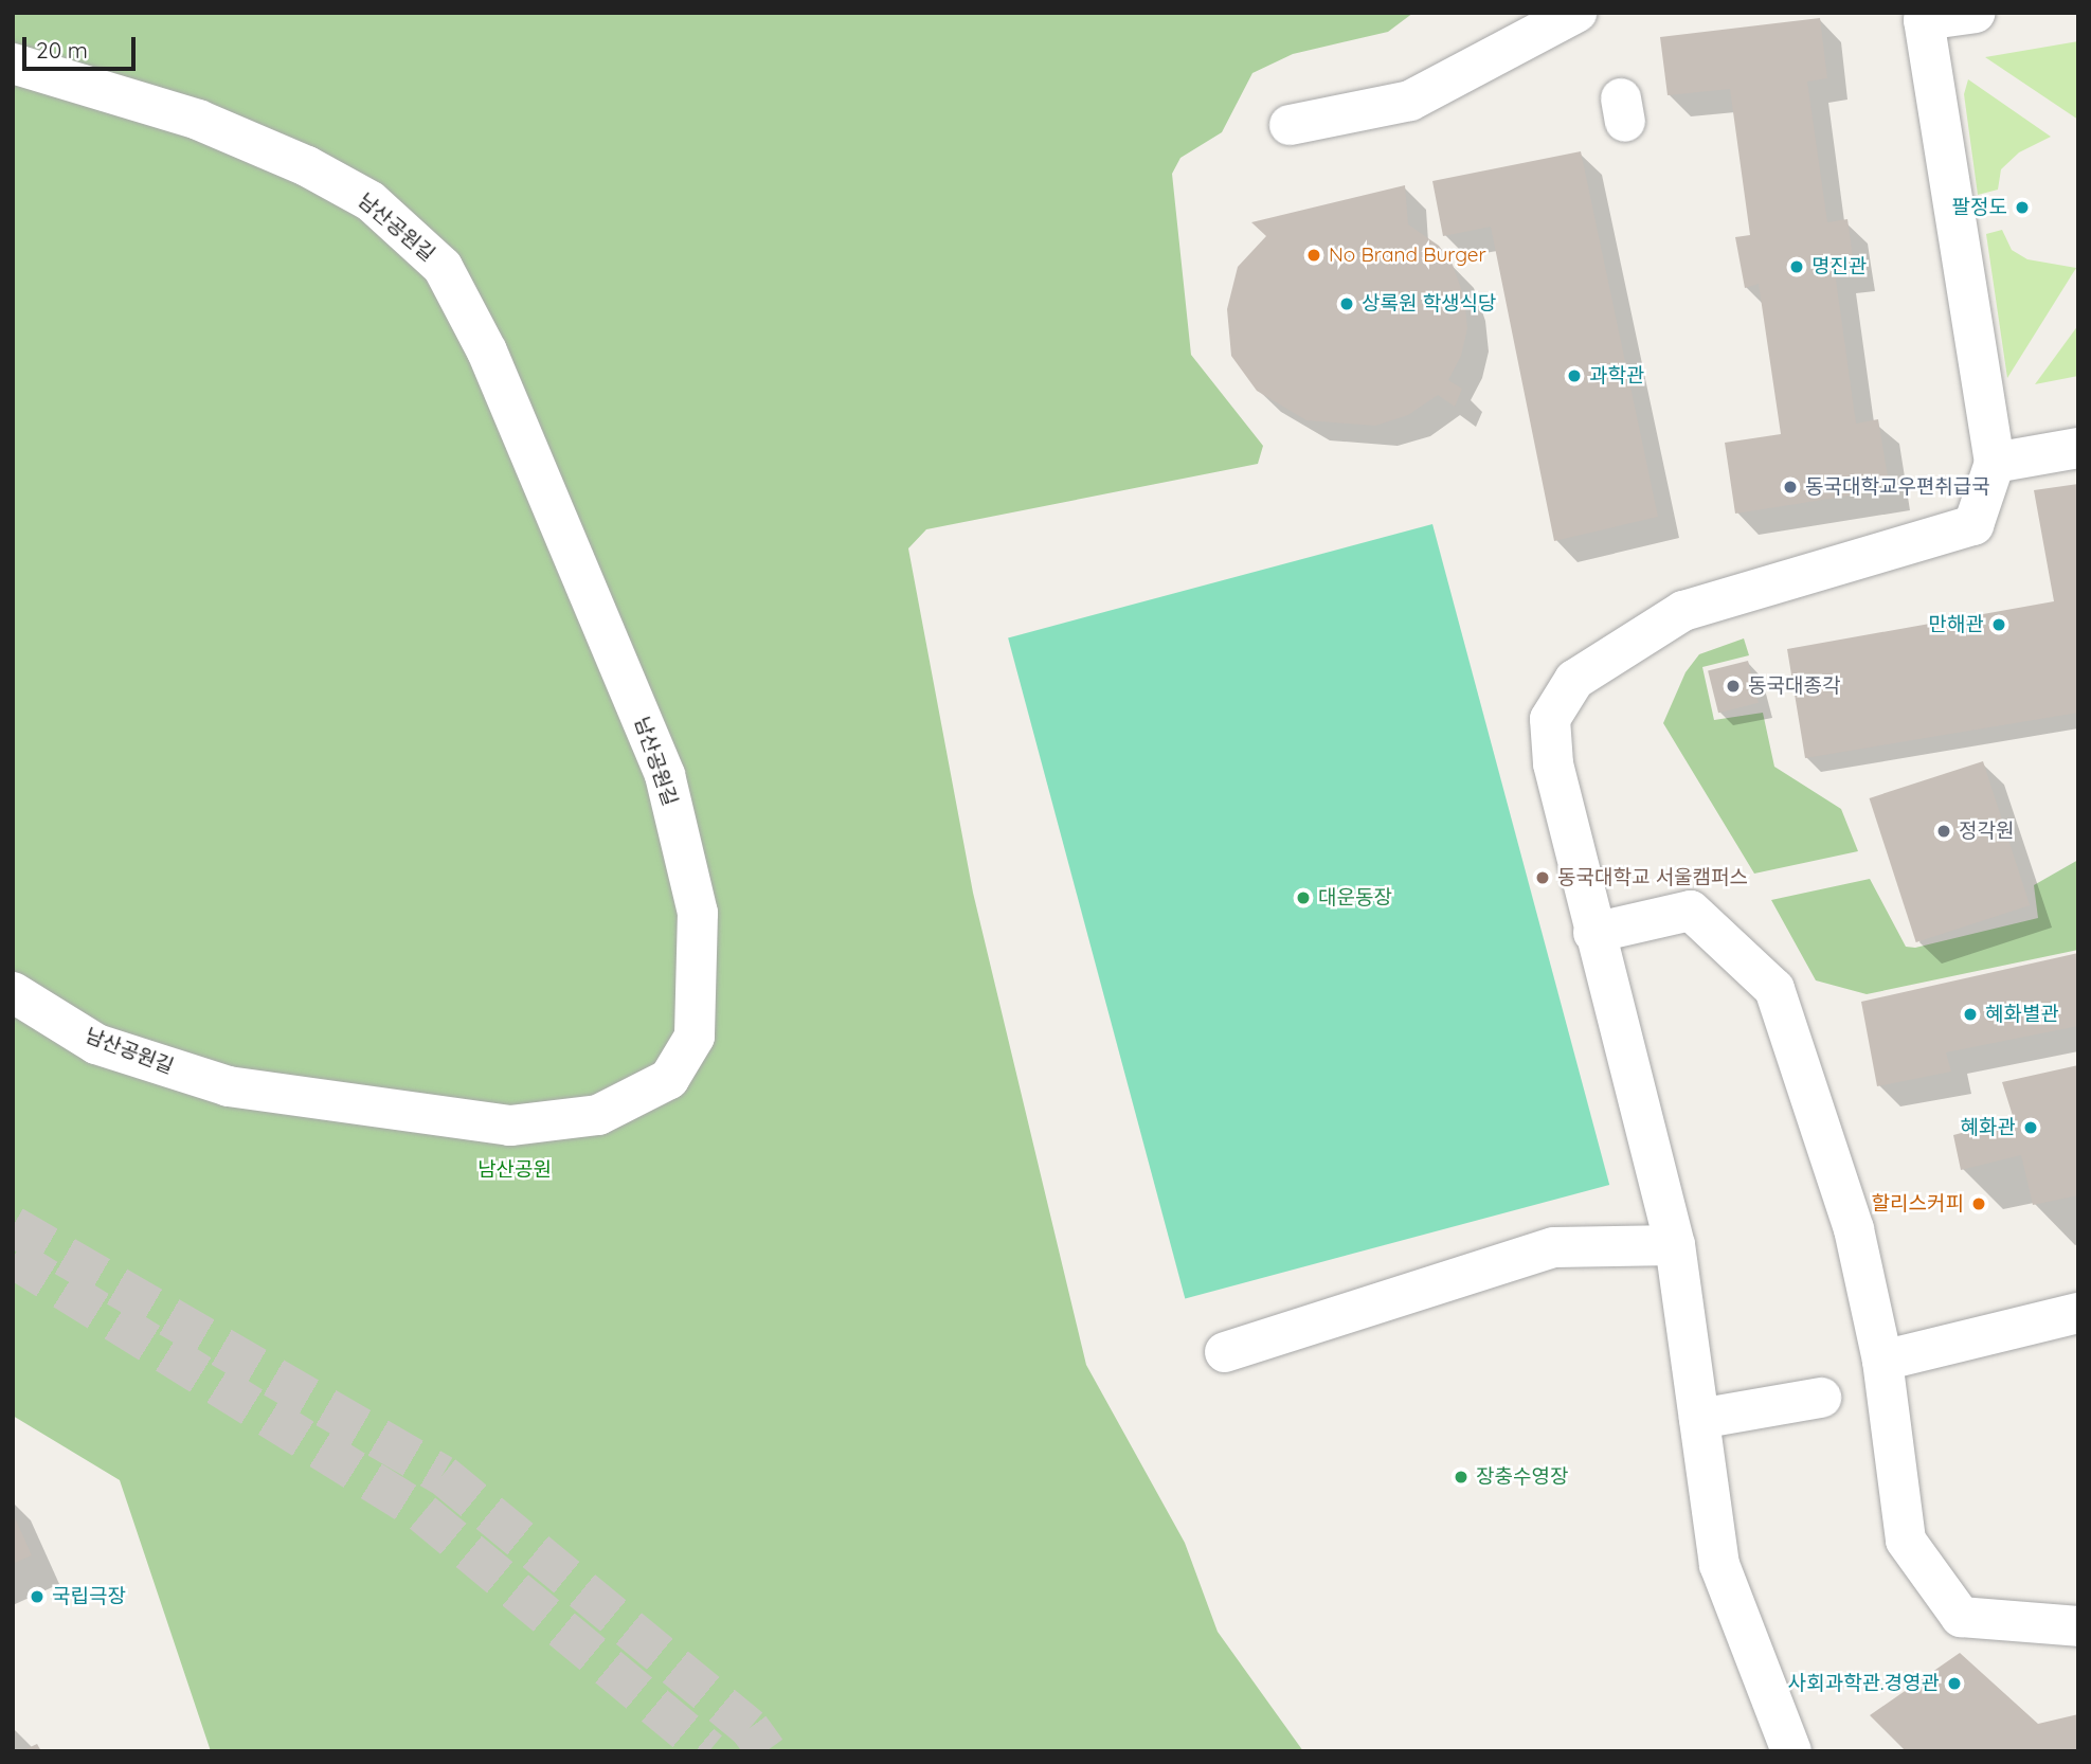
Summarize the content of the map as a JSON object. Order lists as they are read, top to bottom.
{
  "streets": {
    "street": ["남산공원길"]
  },
  "parks": ["남산공원"],
  "places": [
    "팔정도",
    "No Brand Burger",
    "명진관",
    "상록원 학생식당",
    "과학관",
    "동국대학교우편취급국",
    "만해관",
    "동국대종각",
    "정각원",
    "동국대학교 서울캠퍼스",
    "대운동장",
    "혜화별관",
    "혜화관",
    "할리스커피",
    "장충수영장",
    "국립극장",
    "사회과학관.경영관"
  ],
  "scale_bar": "20 m"
}
